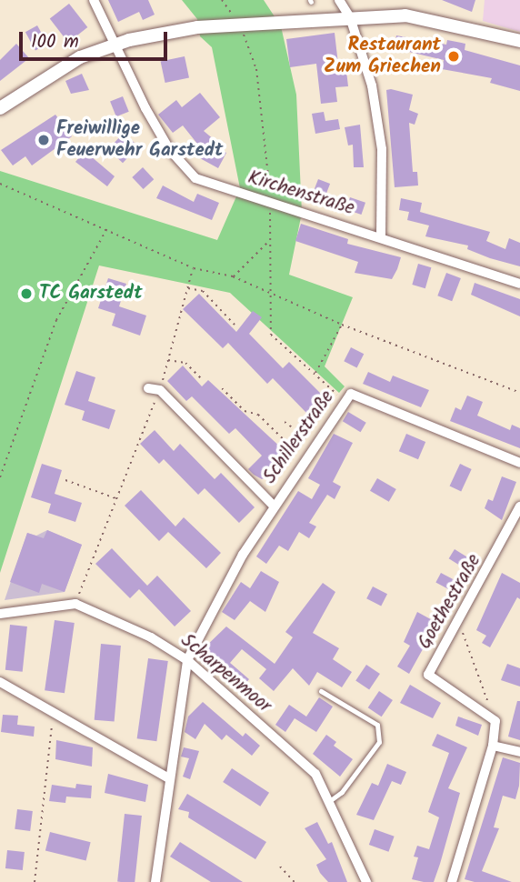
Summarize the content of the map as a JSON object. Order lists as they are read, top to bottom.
{
  "streets": {
    "street": [
      "Kirchenstraße",
      "Schillerstraße",
      "Goethestraße",
      "Scharpenmoor"
    ]
  },
  "crossings": [
    ["Schillerstraße", "Scharpenmoor"]
  ],
  "places": ["Restaurant Zum Griechen", "Freiwillige Feuerwehr Garstedt", "TC Garstedt"],
  "scale_bar": "100 m"
}
